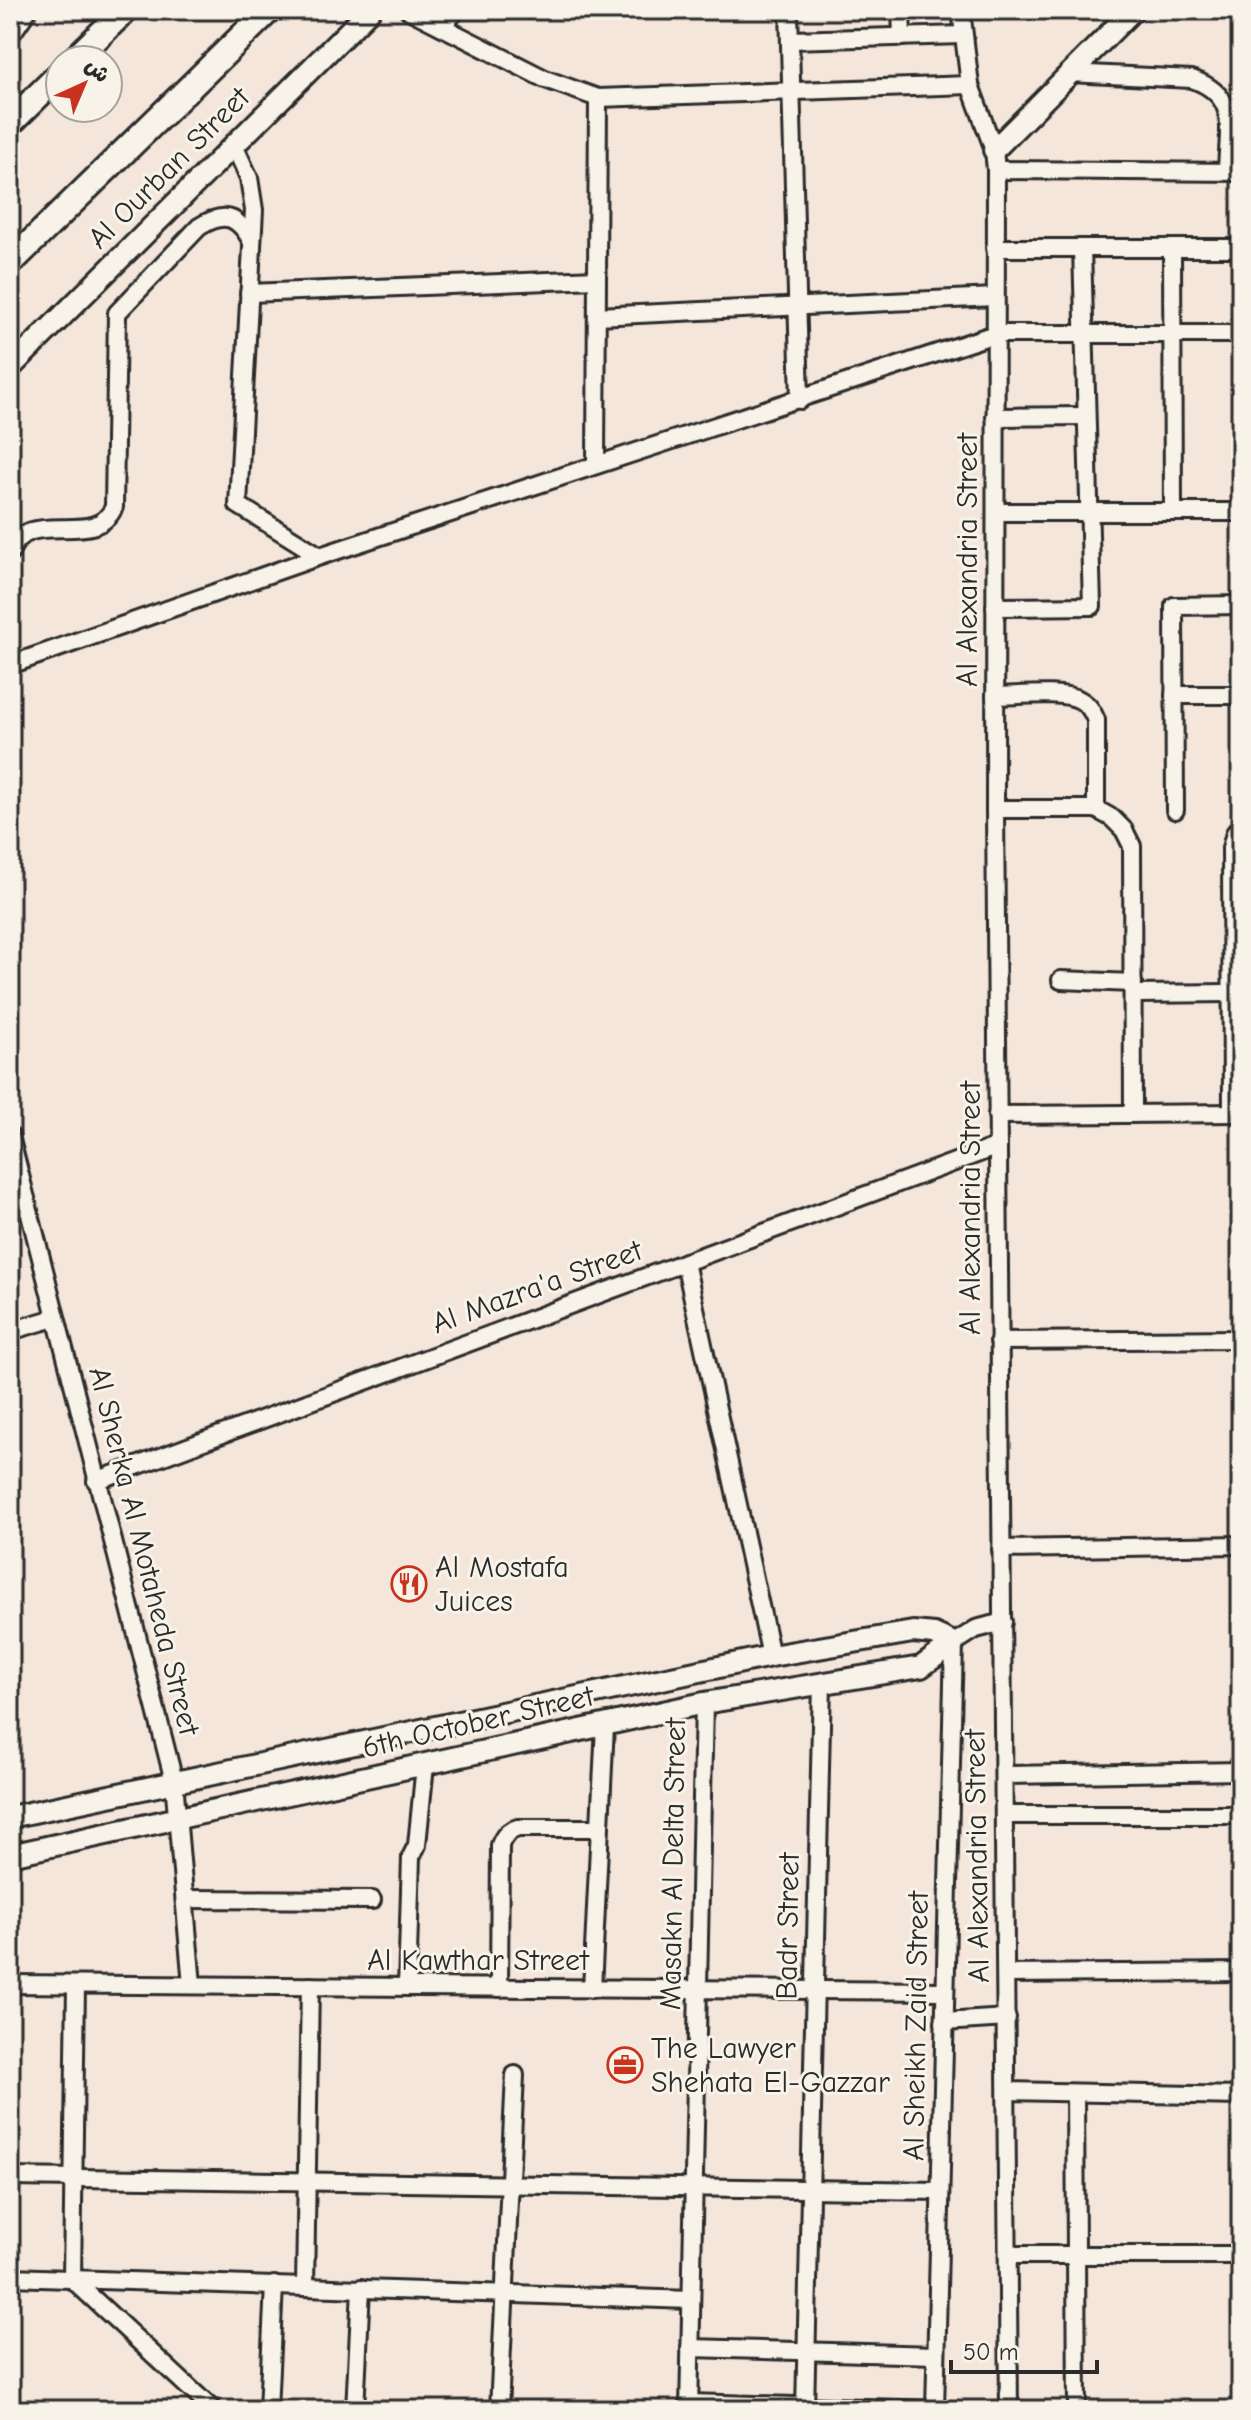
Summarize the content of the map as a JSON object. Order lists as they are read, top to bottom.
{
  "streets": {
    "street": [
      "Al Ourban Street",
      "Al Alexandria Street",
      "Al Mazra'a Street",
      "Al Sherka Al Motaheda Street",
      "6th October Street",
      "Masakn Al Delta Street",
      "Badr Street",
      "Al Kawthar Street",
      "Al Sheikh Zaid Street"
    ]
  },
  "crossings": [
    ["Al Alexandria Street", "Al Mazra'a Street"],
    ["Al Alexandria Street", "6th October Street"],
    ["Al Mazra'a Street", "Al Sherka Al Motaheda Street"],
    ["Al Sherka Al Motaheda Street", "6th October Street"],
    ["Al Sherka Al Motaheda Street", "Al Kawthar Street"],
    ["6th October Street", "Masakn Al Delta Street"],
    ["6th October Street", "Badr Street"],
    ["6th October Street", "Al Sheikh Zaid Street"],
    ["Masakn Al Delta Street", "Al Kawthar Street"],
    ["Badr Street", "Al Kawthar Street"],
    ["Al Kawthar Street", "Al Sheikh Zaid Street"]
  ],
  "places": {
    "restaurant": ["Al Mostafa Juices"],
    "office": ["The Lawyer Shehata El-Gazzar"]
  },
  "scale_bar": "50 m",
  "north": "top right"
}
